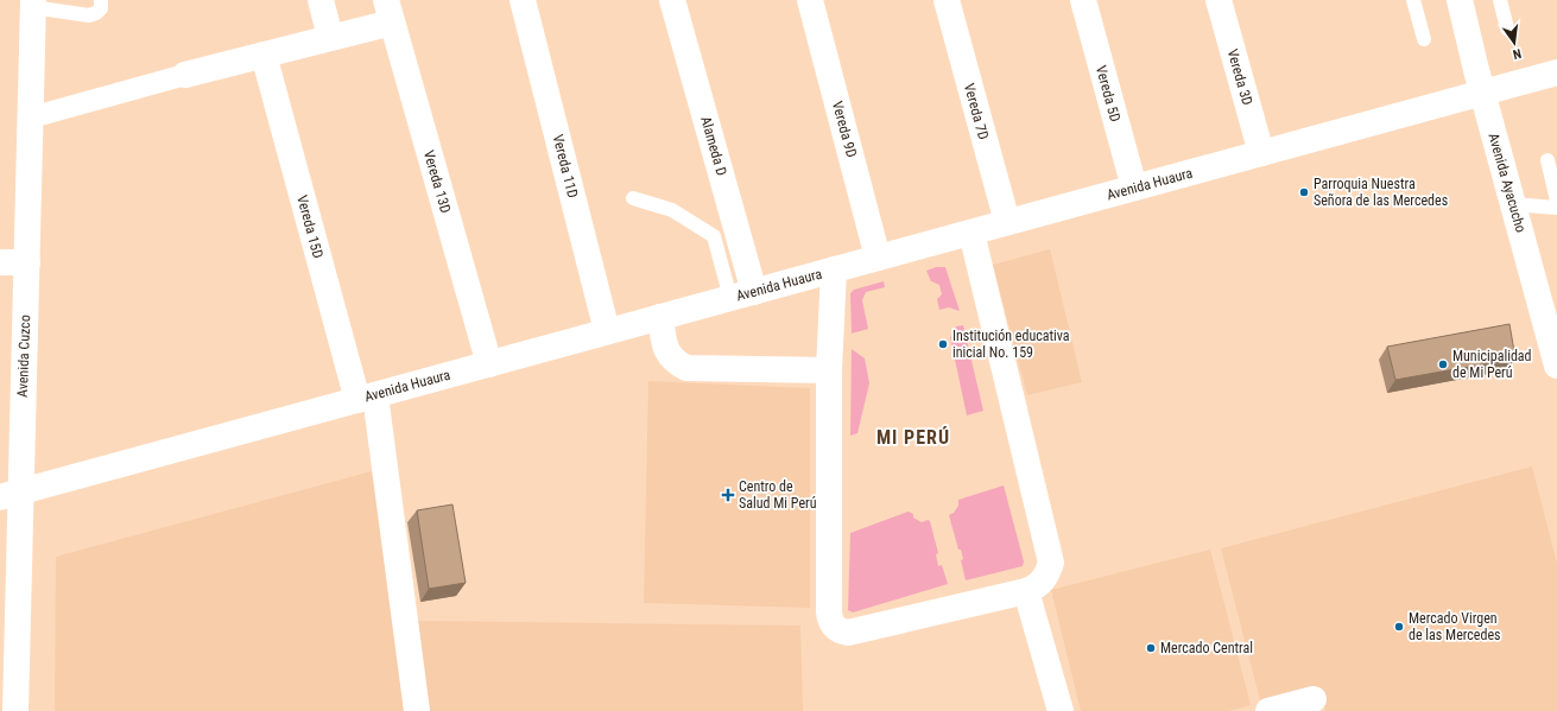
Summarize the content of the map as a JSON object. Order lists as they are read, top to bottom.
{
  "streets": {
    "street": [
      "Vereda 3D",
      "Vereda 5D",
      "Vereda 7D",
      "Vereda 9D",
      "Alameda D",
      "Vereda 11D",
      "Vereda 13D",
      "Avenida Ayacucho",
      "Avenida Huaura",
      "Vereda 15D",
      "Avenida Cuzco"
    ]
  },
  "crossings": [
    ["Vereda 3D", "Avenida Huaura"],
    ["Vereda 5D", "Avenida Huaura"],
    ["Vereda 7D", "Avenida Huaura"],
    ["Vereda 9D", "Avenida Huaura"],
    ["Alameda D", "Avenida Huaura"],
    ["Vereda 11D", "Avenida Huaura"],
    ["Vereda 13D", "Avenida Huaura"],
    ["Avenida Ayacucho", "Avenida Huaura"],
    ["Avenida Huaura", "Vereda 15D"],
    ["Avenida Huaura", "Avenida Cuzco"]
  ],
  "districts": ["MI PERÚ"],
  "places": {
    "other": [
      "Parroquia Nuestra Señora de las Mercedes",
      "Institución educativa inicial No. 159",
      "Municipalidad de Mi Perú",
      "Mercado Virgen de las Mercedes",
      "Mercado Central"
    ],
    "health": ["Centro de Salud Mi Perú"]
  },
  "north": "bottom"
}
